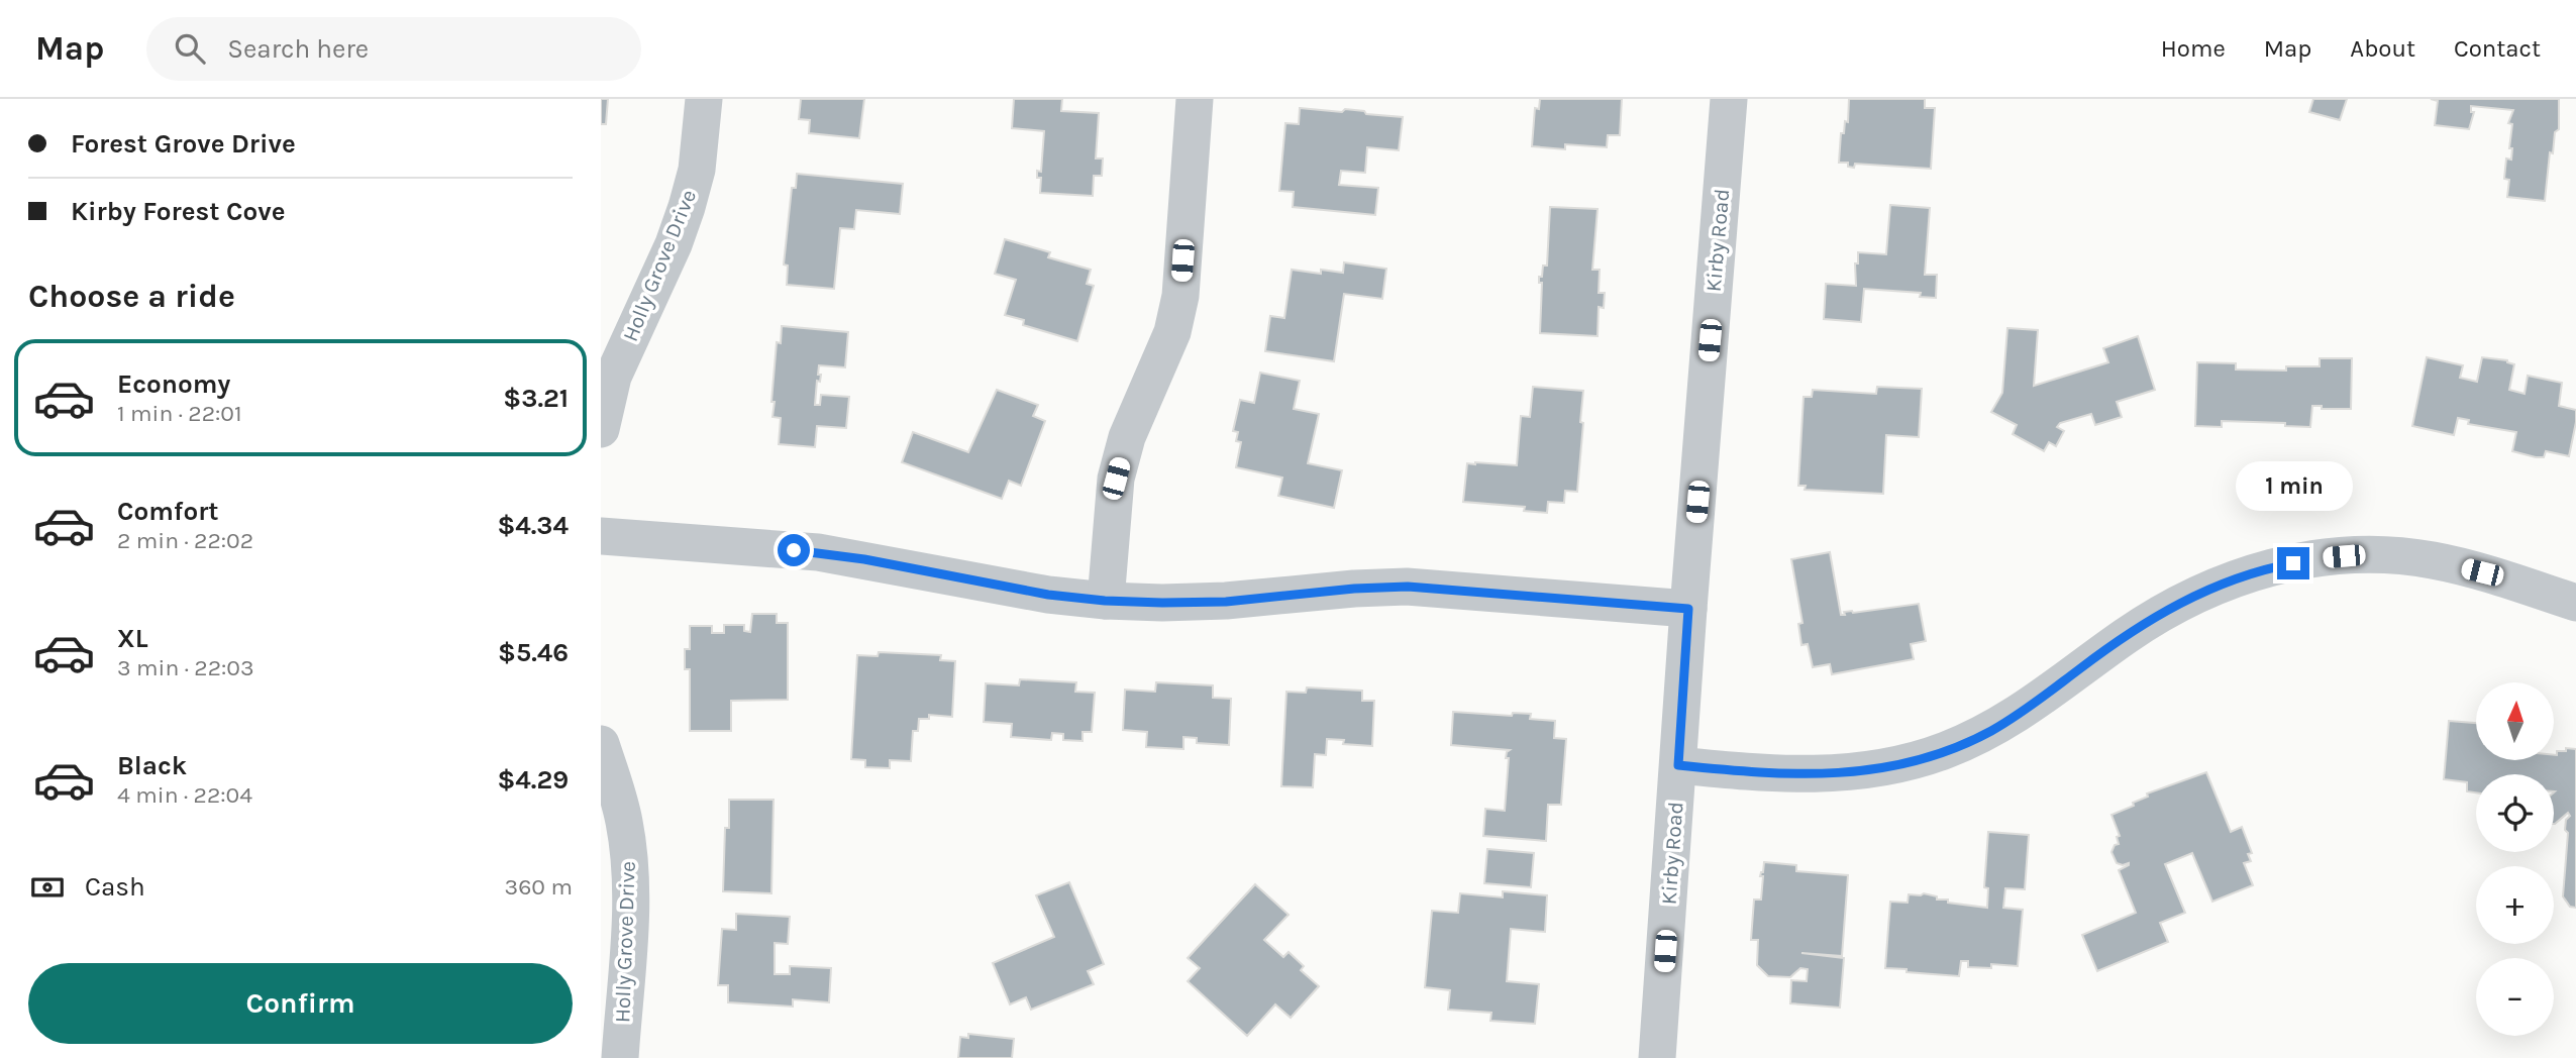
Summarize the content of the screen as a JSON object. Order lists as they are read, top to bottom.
{
  "streets": {
    "street": ["Kirby Road", "Holly Grove Drive"]
  },
  "north": "top",
  "page": {
    "header": "Map",
    "search": "Search here",
    "nav": [
      "Home",
      "Map",
      "About",
      "Contact"
    ],
    "banner": ["Forest Grove Drive", "Kirby Forest Cove"],
    "heading": "Choose a ride",
    "list": [
      {
        "name": "Economy",
        "note": "1 min · 22:01",
        "value": "$3.21"
      },
      {
        "name": "Comfort",
        "note": "2 min · 22:02",
        "value": "$4.34"
      },
      {
        "name": "XL",
        "note": "3 min · 22:03",
        "value": "$5.46"
      },
      {
        "name": "Black",
        "note": "4 min · 22:04",
        "value": "$4.29"
      }
    ],
    "bubble": "1 min",
    "map_buttons": ["+", "−"],
    "pay": ["Cash", "360 m"],
    "buttons": "Confirm"
  }
}
